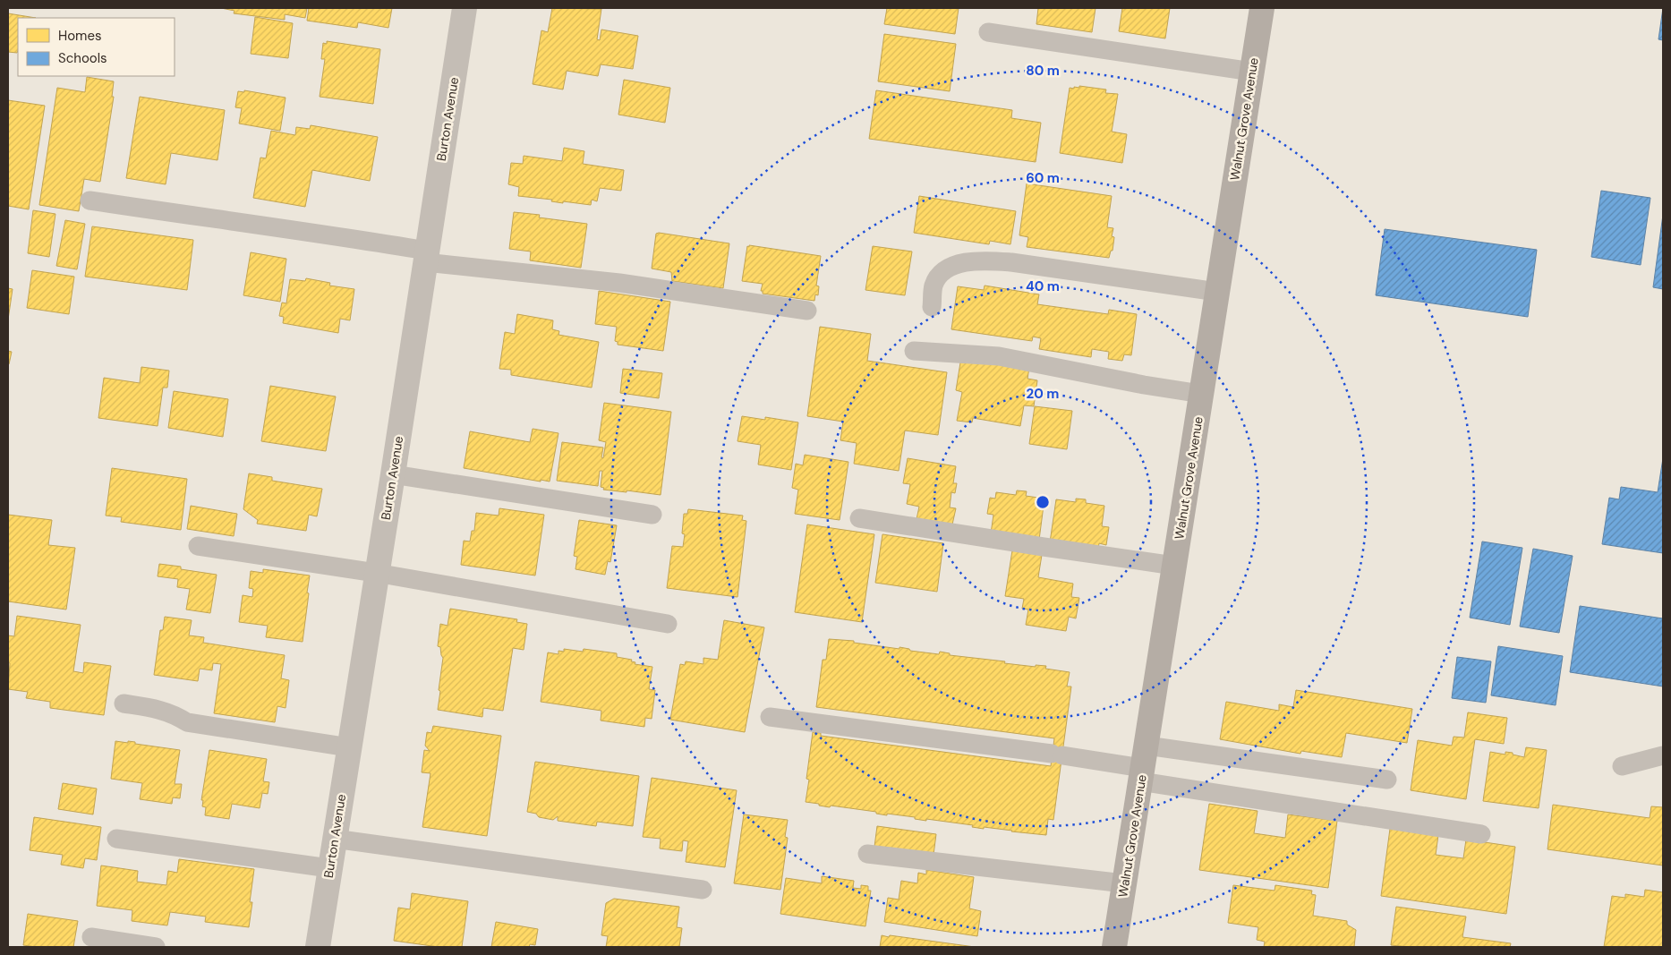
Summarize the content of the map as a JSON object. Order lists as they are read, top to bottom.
{
  "streets": {
    "main road": ["Walnut Grove Avenue"],
    "street": ["Burton Avenue"]
  },
  "legend": ["Homes", "Schools"],
  "rings": [
    "80 m",
    "60 m",
    "40 m",
    "20 m"
  ]
}
